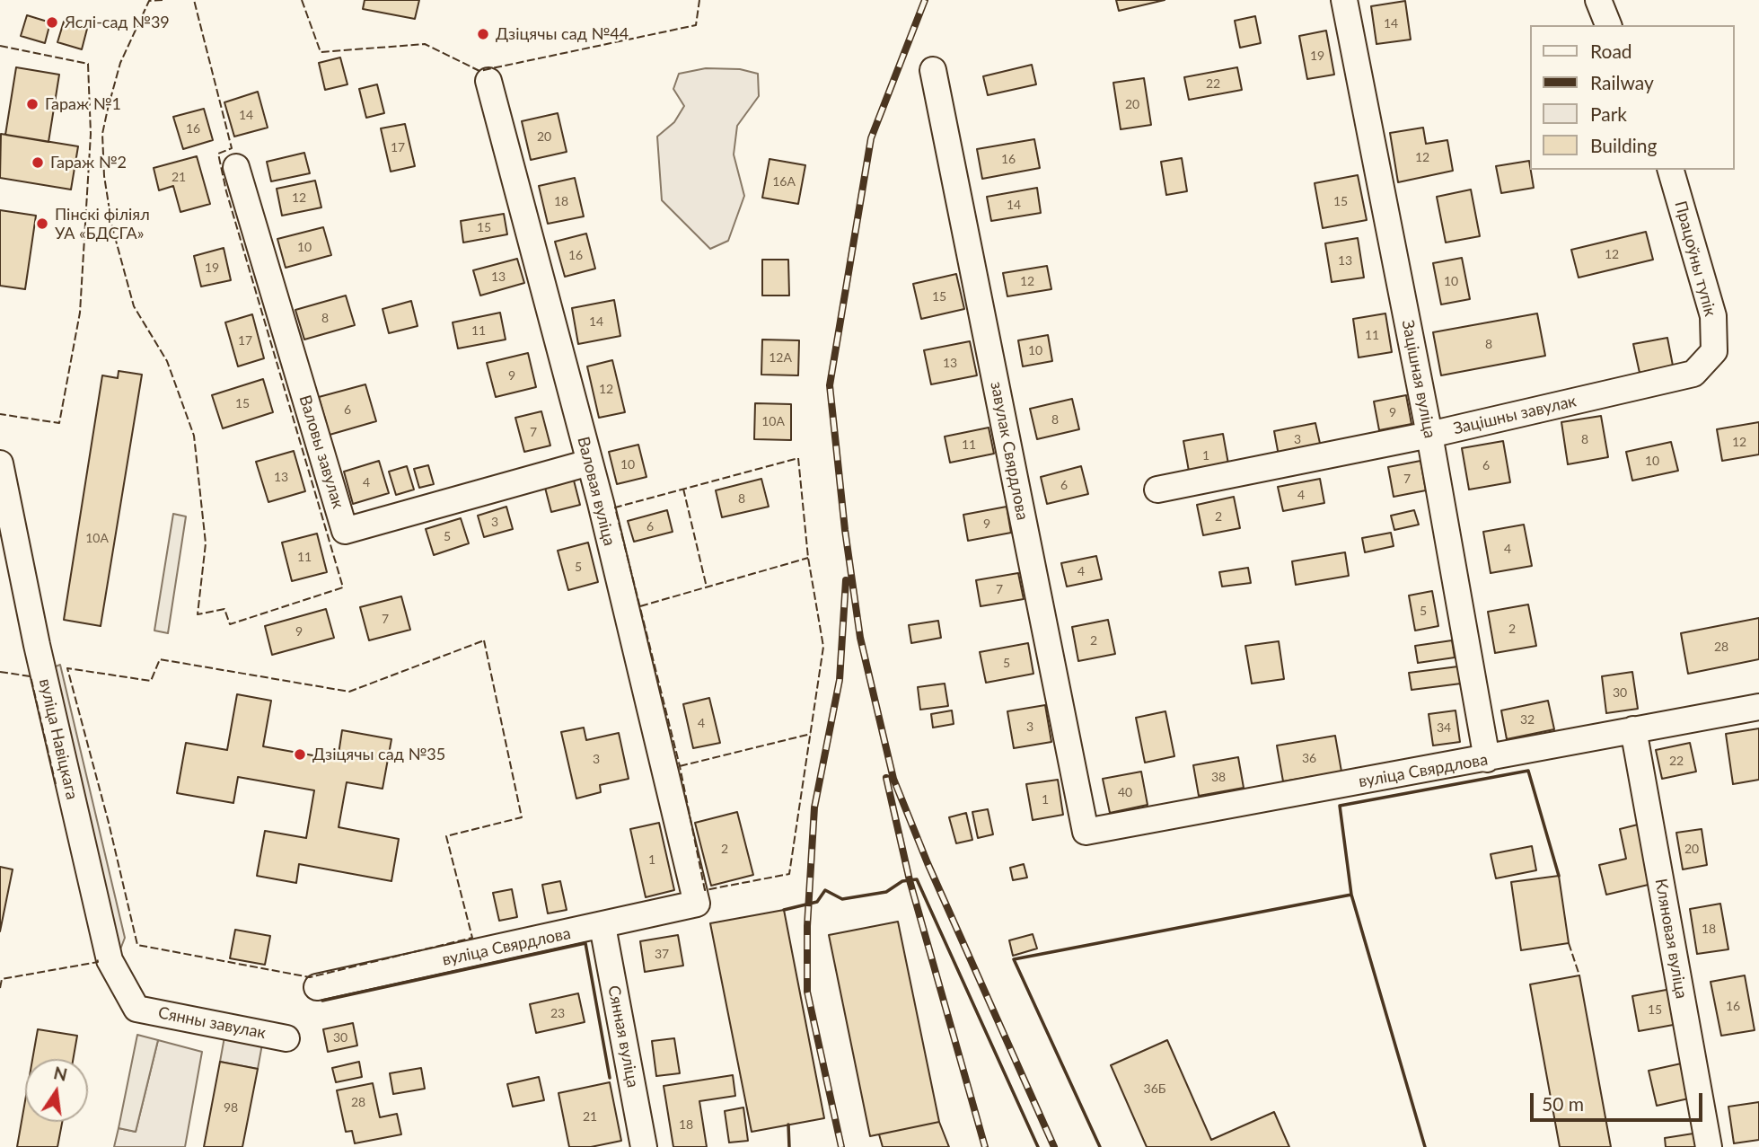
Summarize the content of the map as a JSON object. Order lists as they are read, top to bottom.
{
  "streets": {
    "street": [
      "Працоўны тупік",
      "Зацішная вуліца",
      "Зацішны завулак",
      "завулак Свярдлова",
      "Валовы завулак",
      "Валовая вуліца",
      "вуліца Навіцкага",
      "вуліца Свярдлова",
      "Кляновая вуліца",
      "Сянны завулак",
      "Сянная вуліца"
    ]
  },
  "crossings": [
    ["Працоўны тупік", "Зацішны завулак"],
    ["Зацішная вуліца", "Зацішны завулак"],
    ["Зацішная вуліца", "вуліца Свярдлова"],
    ["завулак Свярдлова", "вуліца Свярдлова"],
    ["Валовы завулак", "Валовая вуліца"],
    ["Валовая вуліца", "вуліца Свярдлова"],
    ["вуліца Навіцкага", "Сянны завулак"],
    ["вуліца Свярдлова", "Кляновая вуліца"],
    ["вуліца Свярдлова", "Сянная вуліца"]
  ],
  "places": [
    "Яслі-сад №39",
    "Дзіцячы сад №44",
    "Гараж №1",
    "Гараж №2",
    "Пінскі філіял УА «БДСГА»",
    "Дзіцячы сад №35"
  ],
  "house_numbers": [
    "14",
    "19",
    "22",
    "20",
    "14",
    "16",
    "20",
    "17",
    "12",
    "16",
    "21",
    "16А",
    "12",
    "18",
    "15",
    "14",
    "15",
    "10",
    "12",
    "16",
    "13",
    "19",
    "13",
    "12",
    "10",
    "15",
    "8",
    "14",
    "11",
    "11",
    "17",
    "8",
    "10",
    "12А",
    "13",
    "9",
    "12",
    "15",
    "6",
    "9",
    "8",
    "10А",
    "7",
    "3",
    "8",
    "12",
    "11",
    "1",
    "10",
    "10",
    "6",
    "13",
    "7",
    "4",
    "6",
    "4",
    "8",
    "2",
    "3",
    "9",
    "6",
    "5",
    "10А",
    "4",
    "11",
    "5",
    "4",
    "7",
    "5",
    "7",
    "2",
    "9",
    "2",
    "28",
    "5",
    "30",
    "32",
    "4",
    "3",
    "34",
    "36",
    "3",
    "22",
    "38",
    "40",
    "1",
    "2",
    "20",
    "1",
    "18",
    "37",
    "16",
    "15",
    "23",
    "30",
    "36Б",
    "28",
    "98",
    "21",
    "18"
  ],
  "legend": [
    "Road",
    "Railway",
    "Park",
    "Building"
  ],
  "scale_bar": "50 m",
  "north": "top"
}
